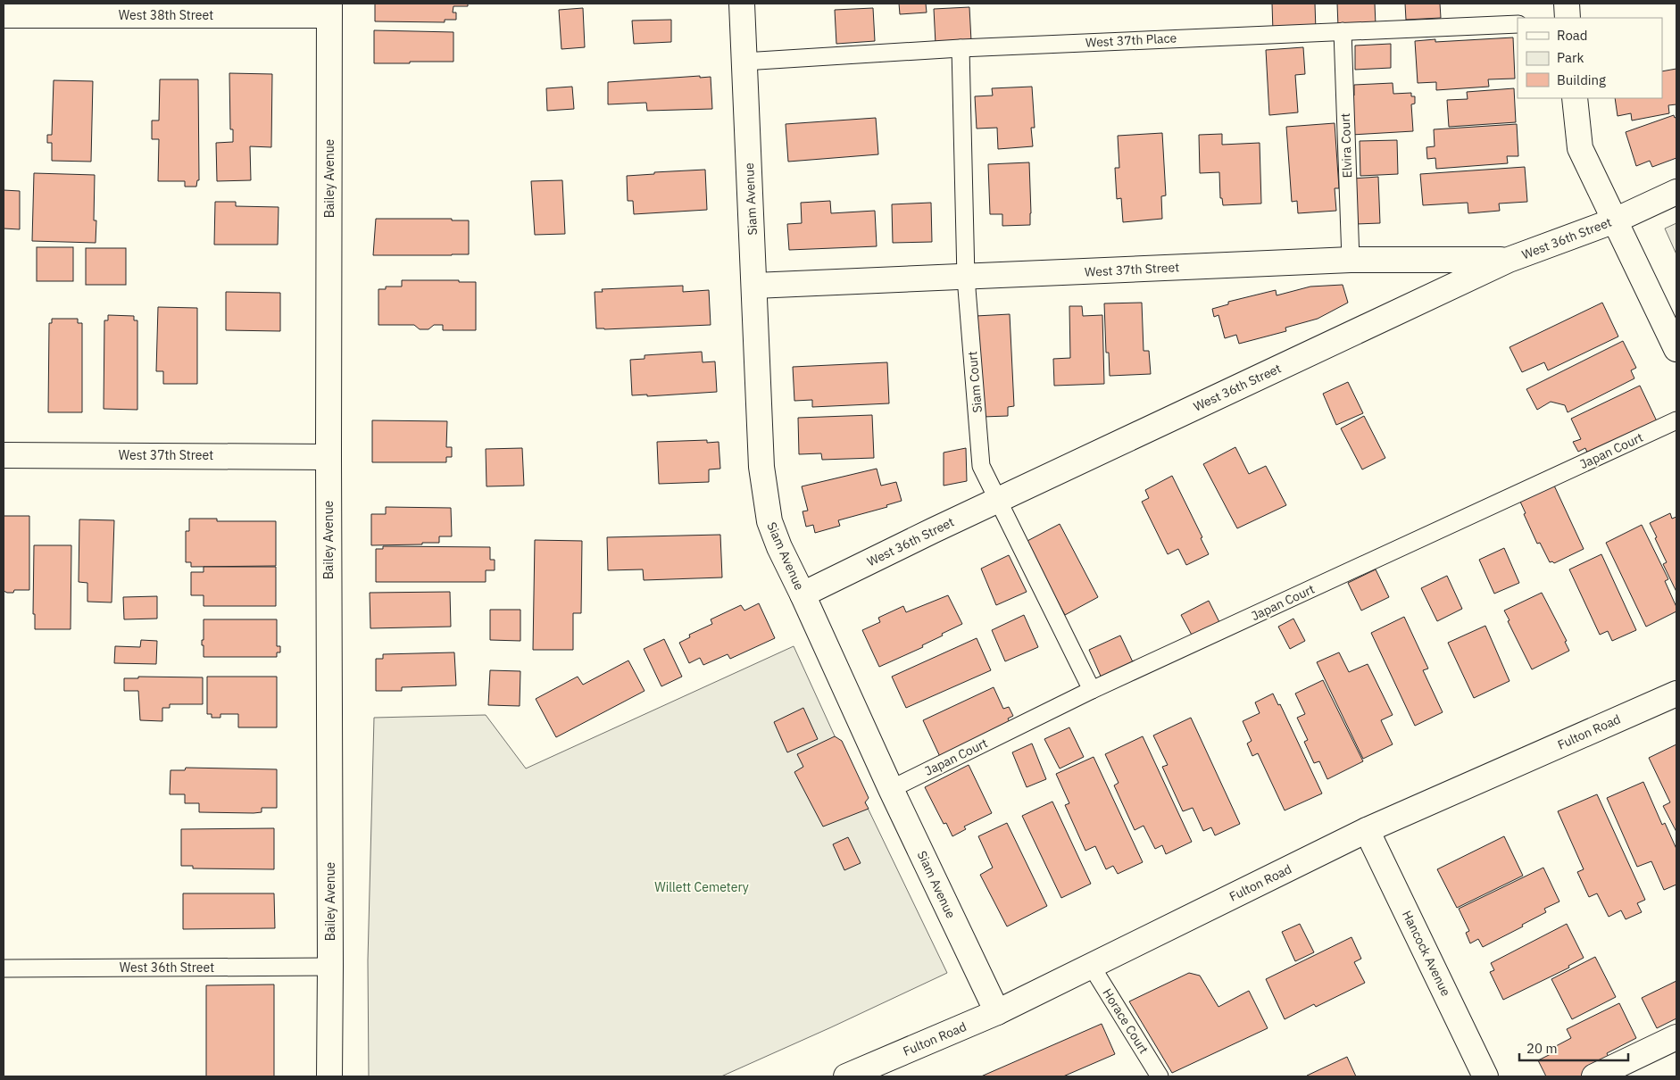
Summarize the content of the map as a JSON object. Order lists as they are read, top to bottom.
{
  "streets": {
    "street": [
      "West 38th Street",
      "Bailey Avenue",
      "Siam Avenue",
      "West 36th Street",
      "West 37th Street",
      "Fulton Road",
      "Hancock Avenue"
    ],
    "lane": [
      "West 37th Place",
      "Elvira Court",
      "Siam Court",
      "Japan Court",
      "Horace Court"
    ]
  },
  "crossings": [
    ["West 38th Street", "Bailey Avenue"],
    ["West 37th Place", "Elvira Court"],
    ["West 37th Place", "Siam Avenue"],
    ["West 37th Place", "Siam Court"],
    ["Elvira Court", "West 37th Street"],
    ["Bailey Avenue", "West 36th Street"],
    ["Bailey Avenue", "West 37th Street"],
    ["Siam Avenue", "West 36th Street"],
    ["Siam Avenue", "West 37th Street"],
    ["Siam Avenue", "Japan Court"],
    ["Siam Avenue", "Fulton Road"],
    ["West 36th Street", "West 37th Street"],
    ["West 36th Street", "Siam Court"],
    ["West 37th Street", "Siam Court"],
    ["Siam Court", "Japan Court"],
    ["Fulton Road", "Hancock Avenue"],
    ["Fulton Road", "Horace Court"]
  ],
  "parks": ["Willett Cemetery"],
  "legend": ["Road", "Park", "Building"],
  "scale_bar": "20 m"
}
